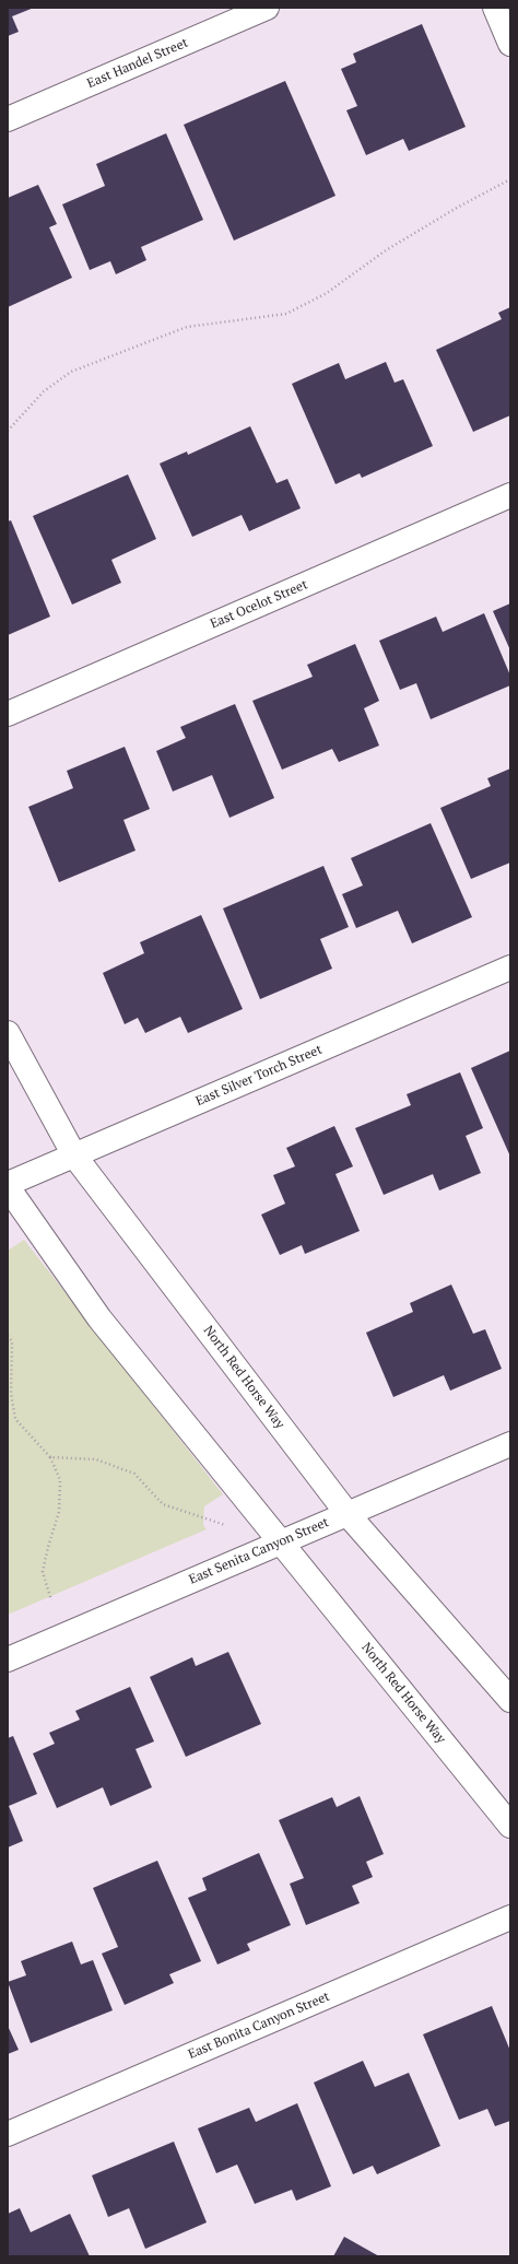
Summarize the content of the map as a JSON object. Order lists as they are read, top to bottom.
{
  "streets": {
    "street": [
      "East Handel Street",
      "East Ocelot Street",
      "East Silver Torch Street",
      "North Red Horse Way",
      "East Senita Canyon Street",
      "East Bonita Canyon Street"
    ]
  },
  "crossings": [
    ["East Silver Torch Street", "North Red Horse Way"],
    ["North Red Horse Way", "East Senita Canyon Street"]
  ]
}
